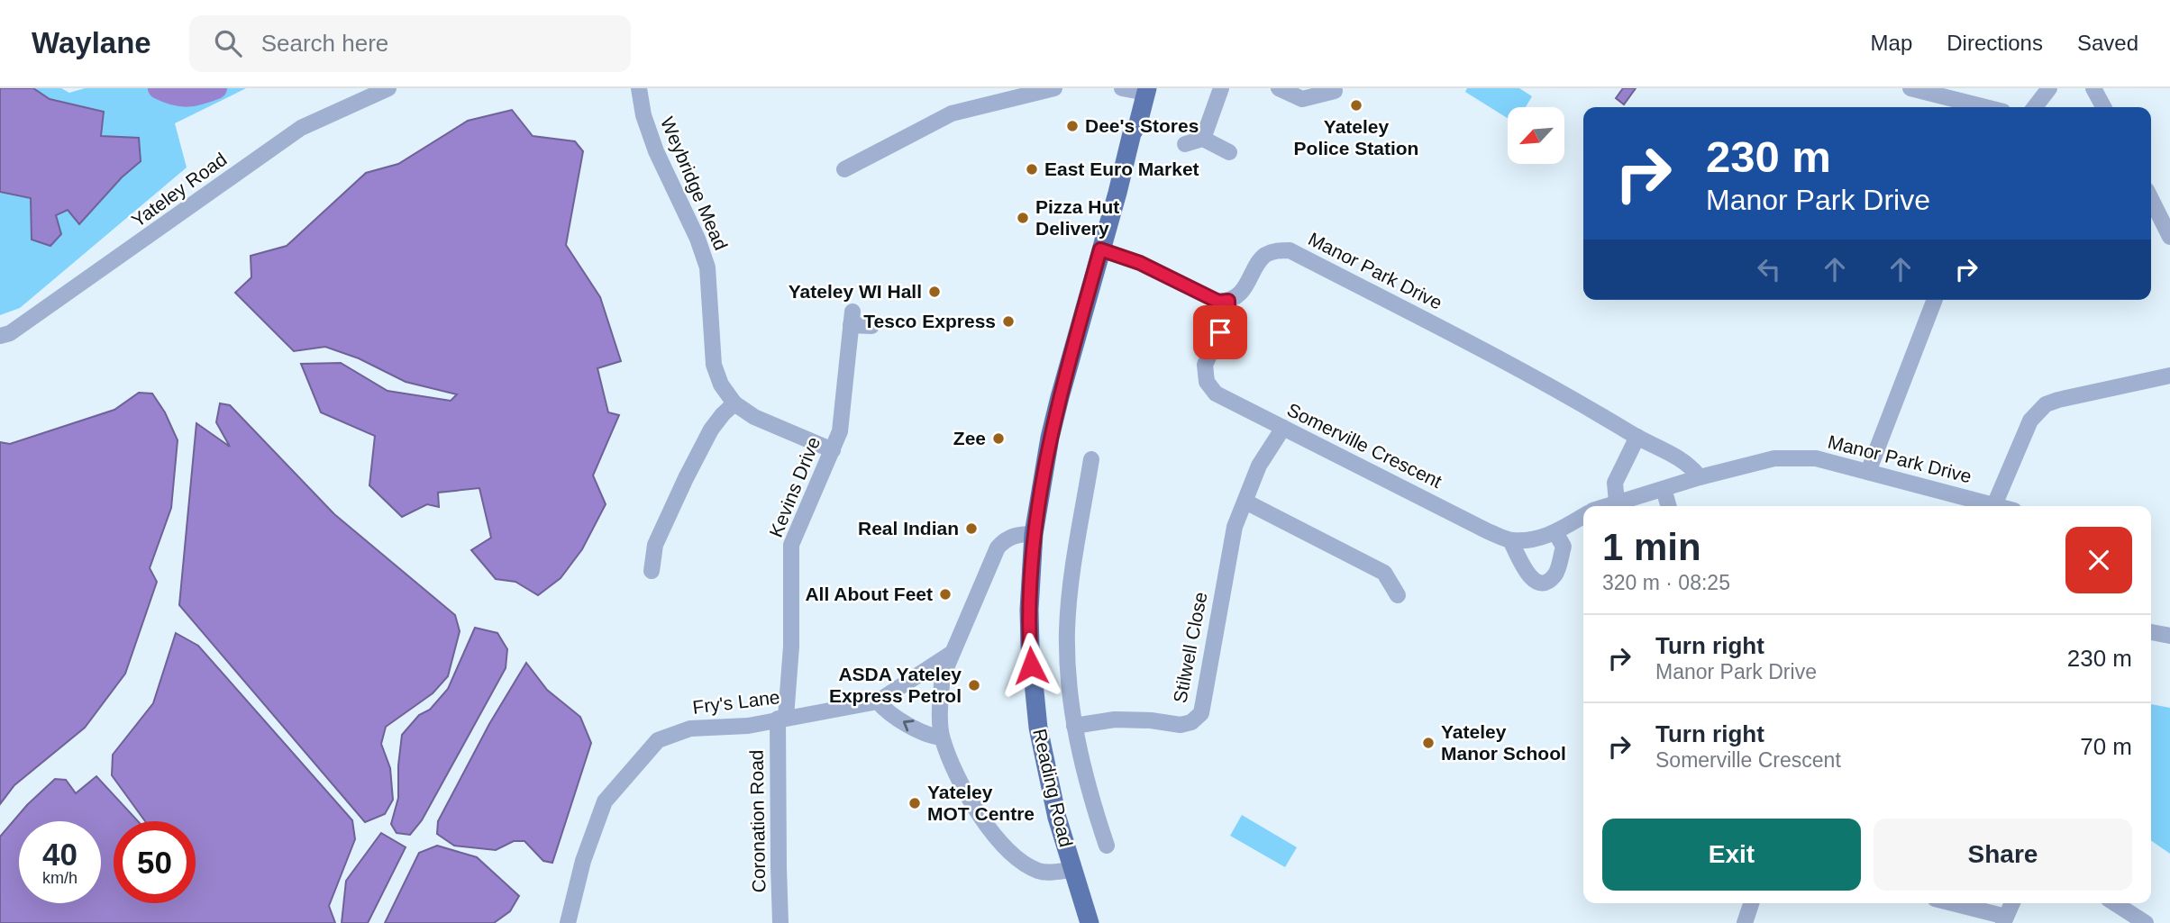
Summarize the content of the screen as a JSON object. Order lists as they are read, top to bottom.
{
  "streets": {
    "main road": ["Reading Road"],
    "street": [
      "Weybridge Mead",
      "Yateley Road",
      "Manor Park Drive",
      "Somerville Crescent",
      "Kevins Drive",
      "Stilwell Close",
      "Fry's Lane",
      "Coronation Road"
    ]
  },
  "crossings": [
    ["Weybridge Mead", "Kevins Drive"],
    ["Manor Park Drive", "Somerville Crescent"],
    ["Somerville Crescent", "Stilwell Close"],
    ["Kevins Drive", "Fry's Lane"],
    ["Kevins Drive", "Coronation Road"],
    ["Fry's Lane", "Coronation Road"]
  ],
  "places": [
    "Yateley Police Station",
    "Dee's Stores",
    "East Euro Market",
    "Pizza Hut Delivery",
    "Yateley WI Hall",
    "Tesco Express",
    "Zee",
    "Real Indian",
    "All About Feet",
    "ASDA Yateley Express Petrol",
    "Yateley Manor School",
    "Yateley MOT Centre"
  ],
  "north": "bottom left",
  "page": {
    "header": "Waylane",
    "search": "Search here",
    "nav": ["Map", "Directions", "Saved"],
    "turn": ["230 m", "Manor Park Drive"],
    "heading": ["1 min", "320 m · 08:25"],
    "list": [
      {
        "name": "Turn right",
        "note": "Manor Park Drive",
        "value": "230 m"
      },
      {
        "name": "Turn right",
        "note": "Somerville Crescent",
        "value": "70 m"
      }
    ],
    "buttons": ["Exit", "Share"],
    "speed": "40 km/h",
    "limit": "50"
  }
}
